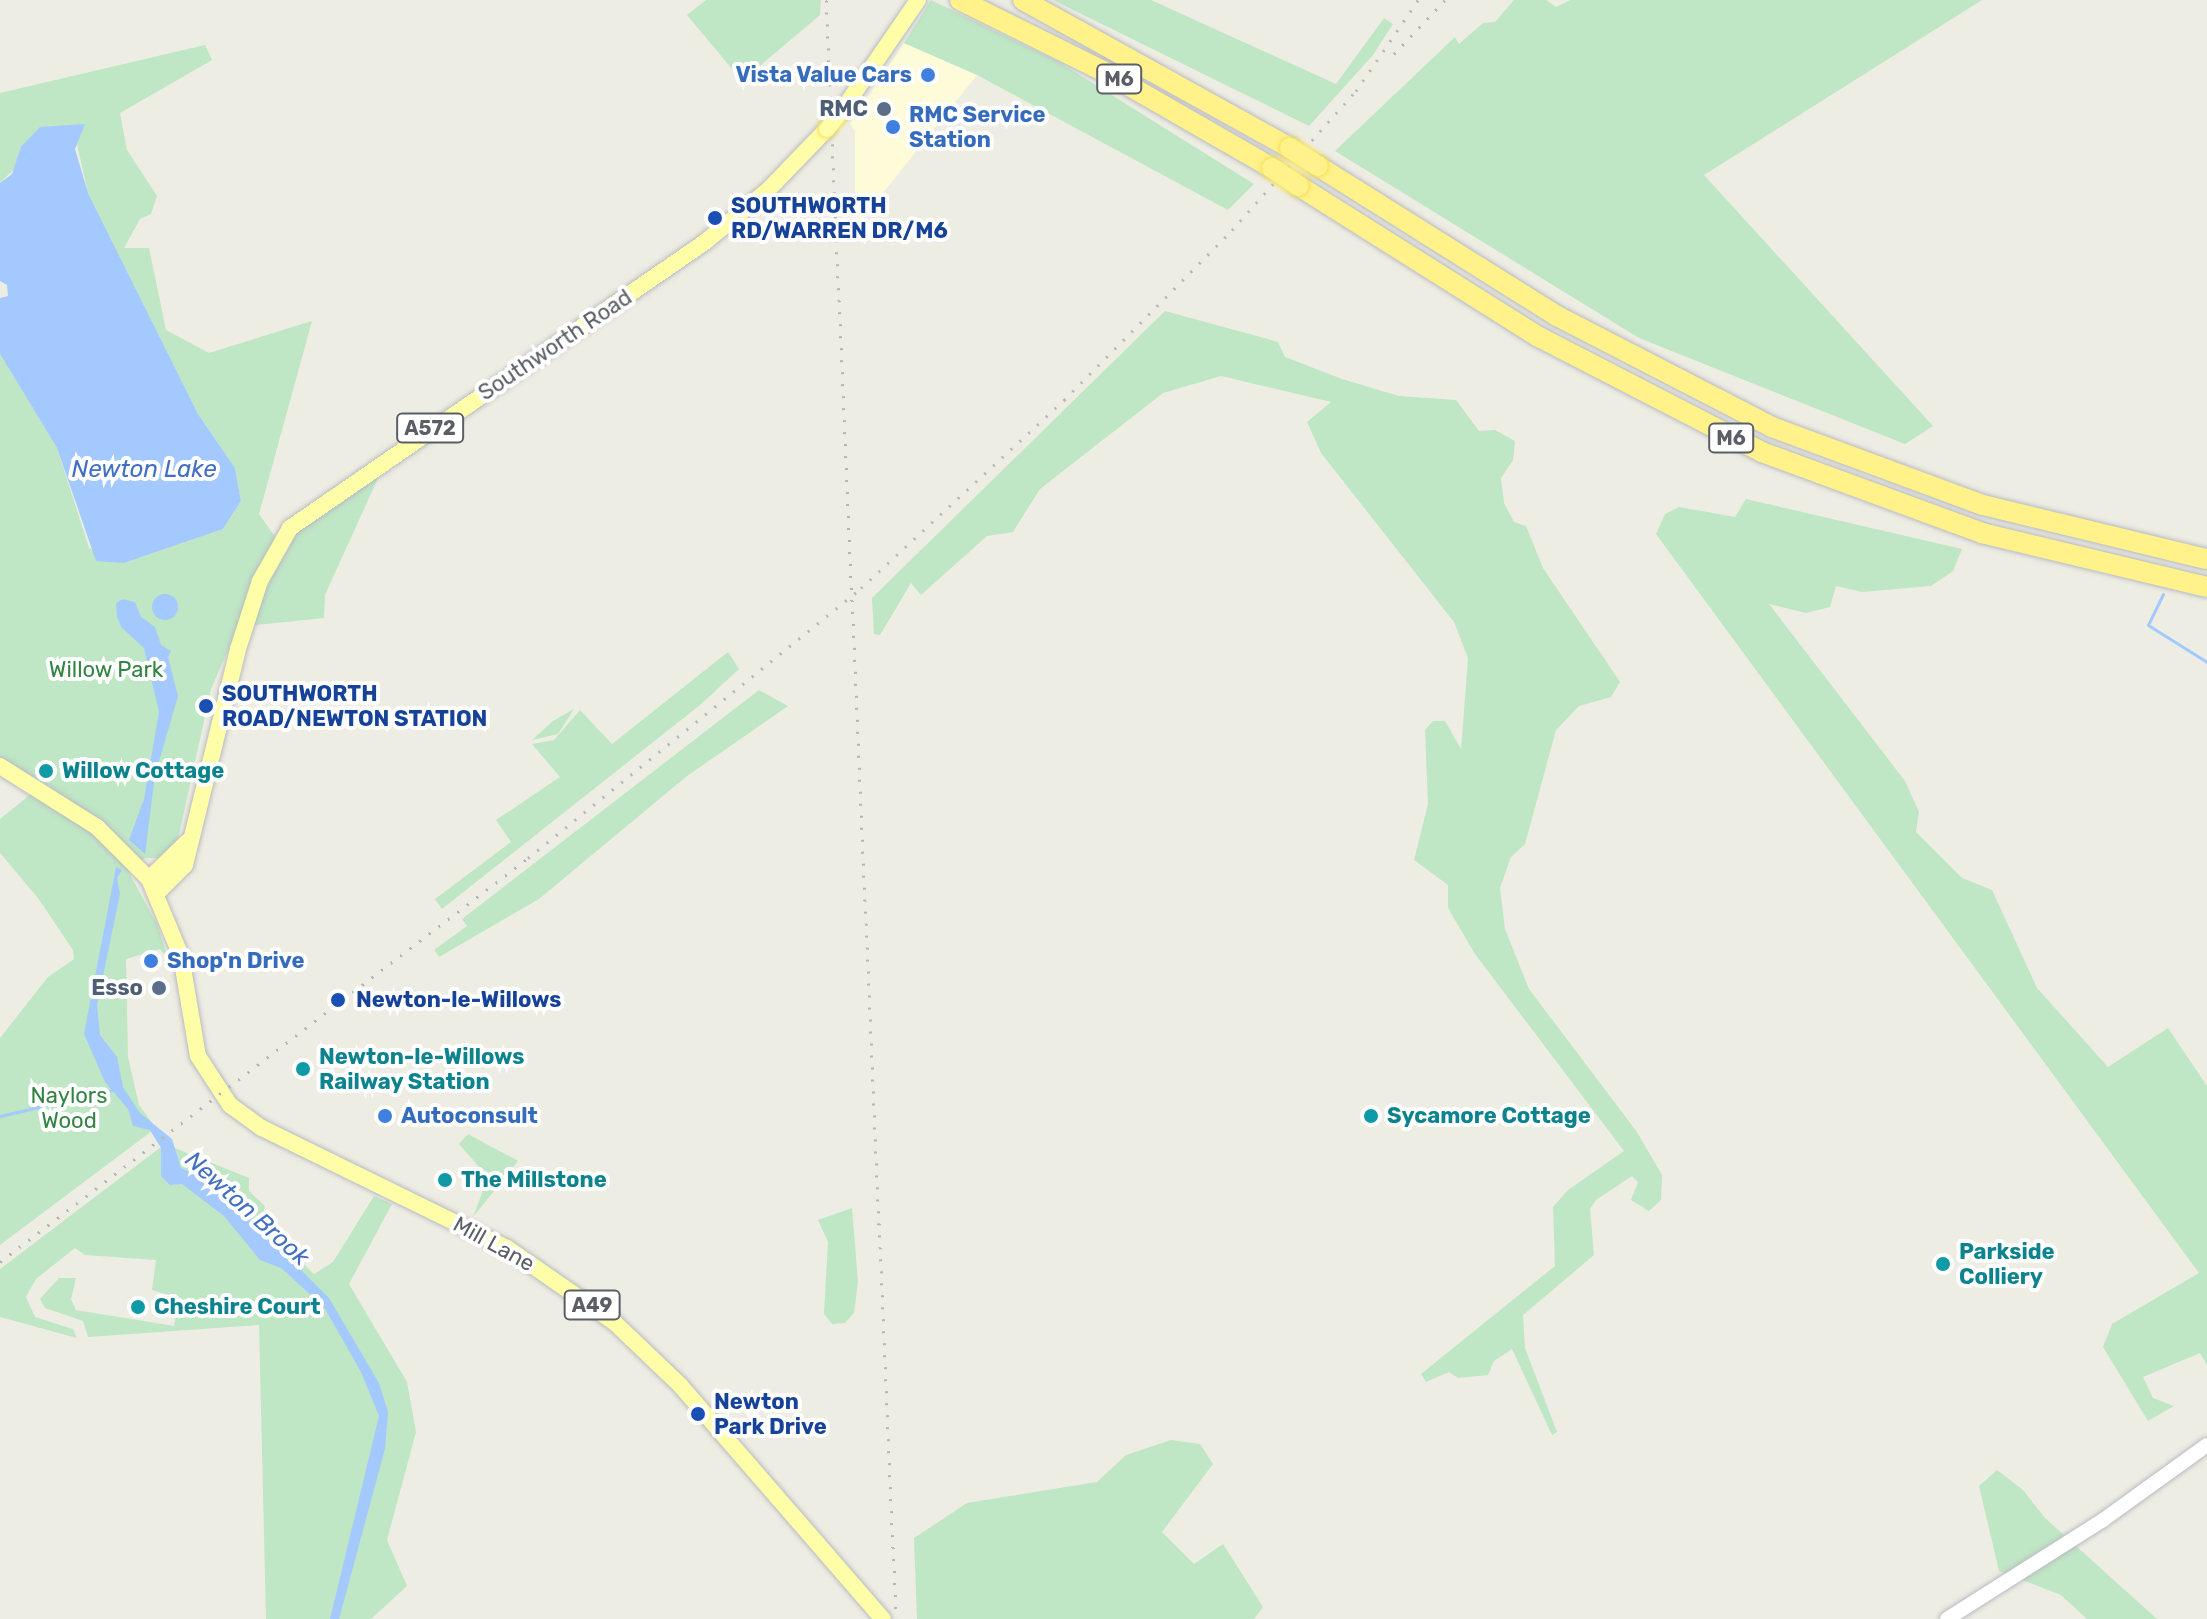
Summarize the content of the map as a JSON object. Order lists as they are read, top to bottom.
{
  "streets": {
    "highway": ["M6"],
    "main road": [
      "Southworth Road",
      "A572",
      "Mill Lane",
      "A49"
    ]
  },
  "crossings": [
    ["Southworth Road", "Mill Lane"],
    ["Southworth Road", "A49"],
    ["Mill Lane", "A49"]
  ],
  "water": ["Newton Lake", "Newton Brook"],
  "parks": ["Willow Park", "Naylors Wood"],
  "places": [
    "Vista Value Cars",
    "RMC",
    "RMC Service Station",
    "SOUTHWORTH RD/WARREN DR/M6",
    "SOUTHWORTH ROAD/NEWTON STATION",
    "Willow Cottage",
    "Shop'n Drive",
    "Esso",
    "Newton-le-Willows",
    "Newton-le-Willows Railway Station",
    "Autoconsult",
    "Sycamore Cottage",
    "The Millstone",
    "Parkside Colliery",
    "Cheshire Court",
    "Newton Park Drive"
  ]
}
